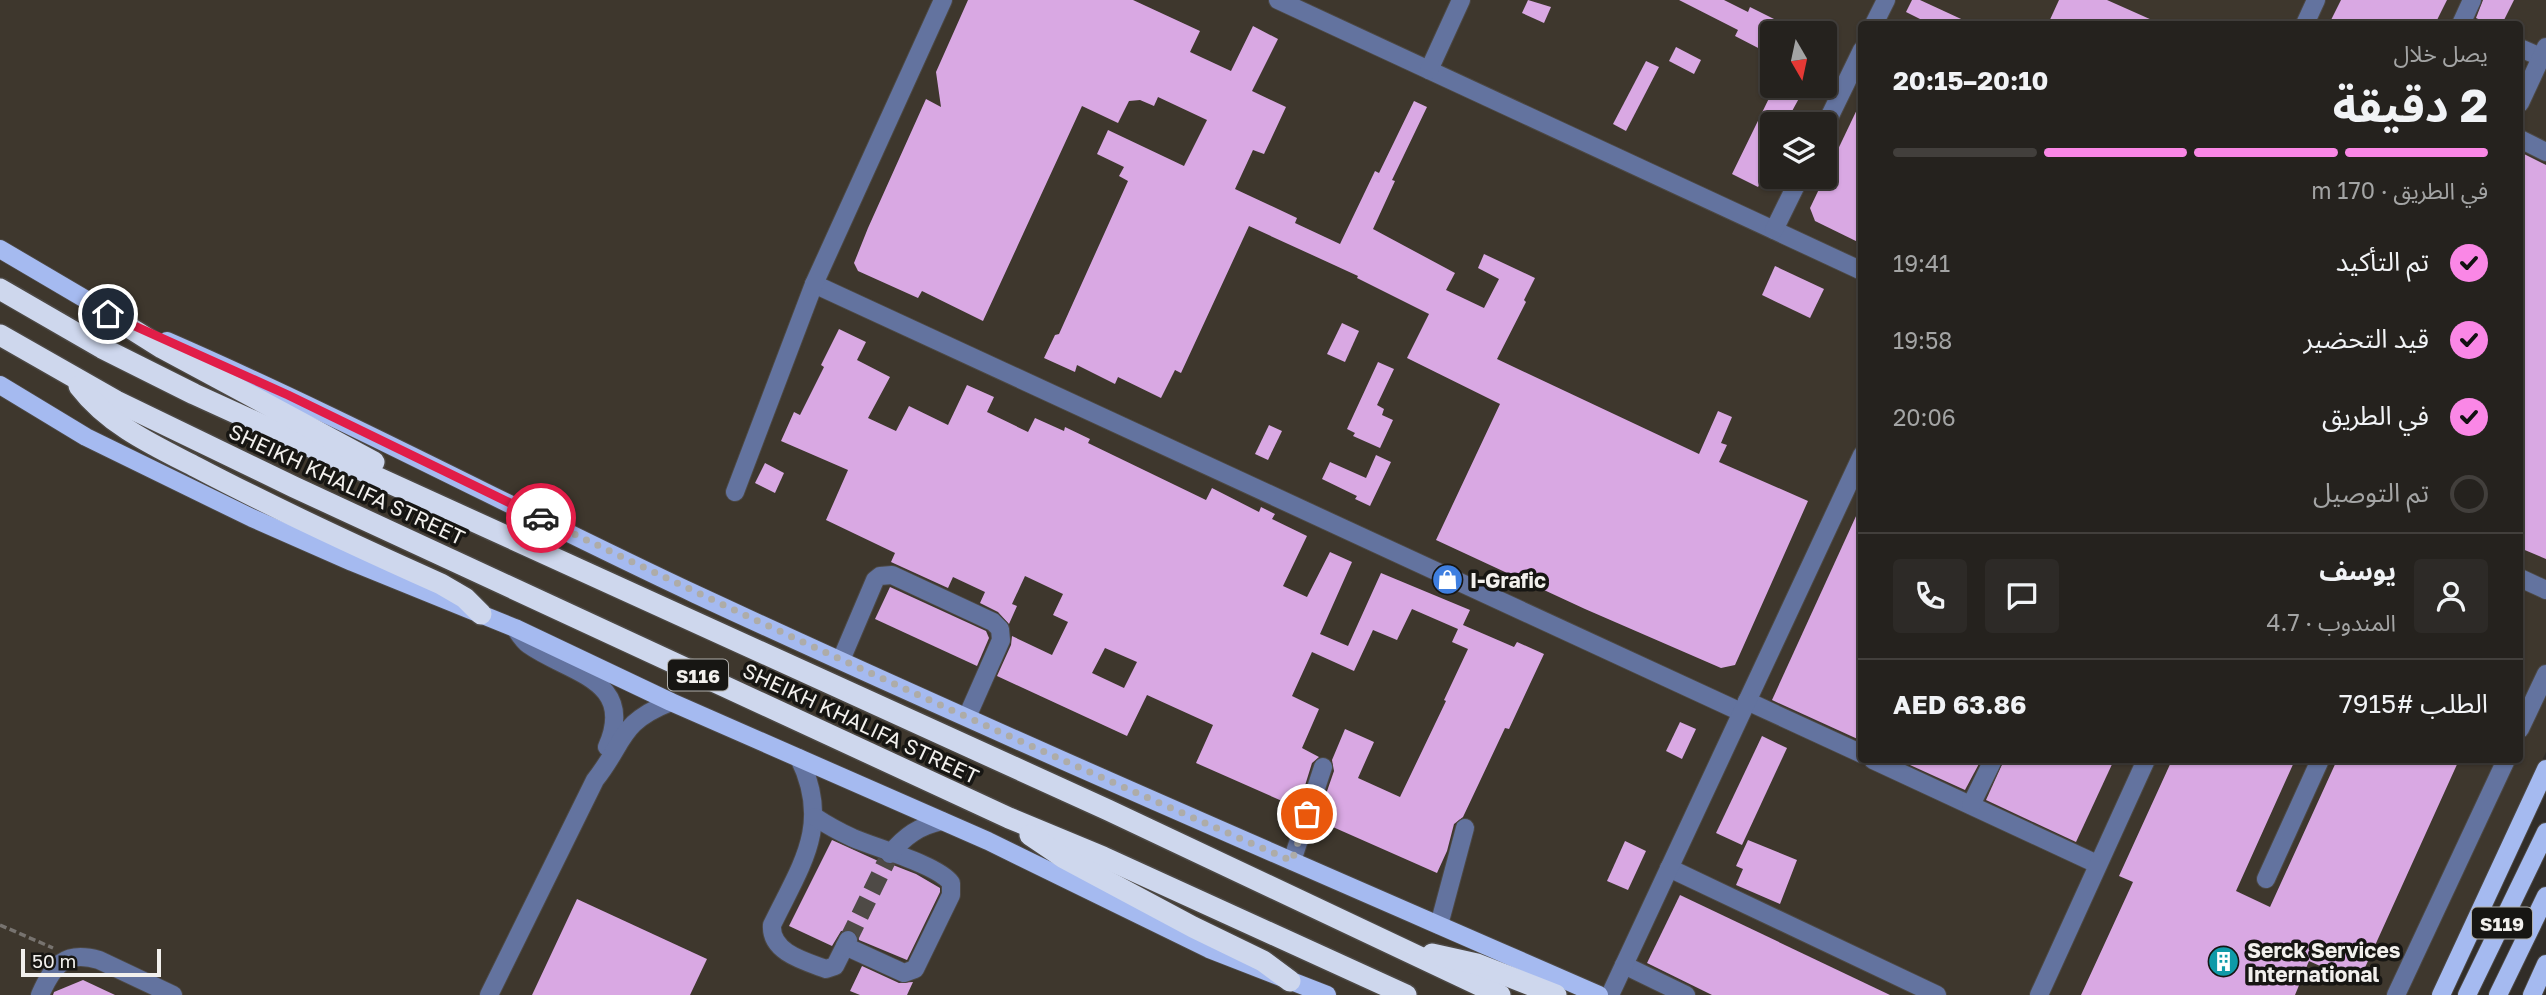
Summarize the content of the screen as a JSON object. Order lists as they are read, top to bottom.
{
  "streets": {
    "highway": ["SHEIKH KHALIFA STREET", "S116"],
    "main road": ["S119"]
  },
  "places": {
    "shop": ["I-Grafic"],
    "building": ["Serck Services International"]
  },
  "scale_bar": "50 m",
  "north": "bottom",
  "page": {
    "heading": ["2 دقيقة", "يصل خلال", "20:10–20:15"],
    "panel": [
      "يوسف",
      "المندوب · 4.7",
      "الطلب #7915",
      "AED 63.86"
    ],
    "bar": "في الطريق · 170 m",
    "list": [
      ["تم التأكيد", "19:41"],
      ["قيد التحضير", "19:58"],
      ["في الطريق", "20:06"],
      "تم التوصيل"
    ],
    "scale": "50 m"
  }
}
